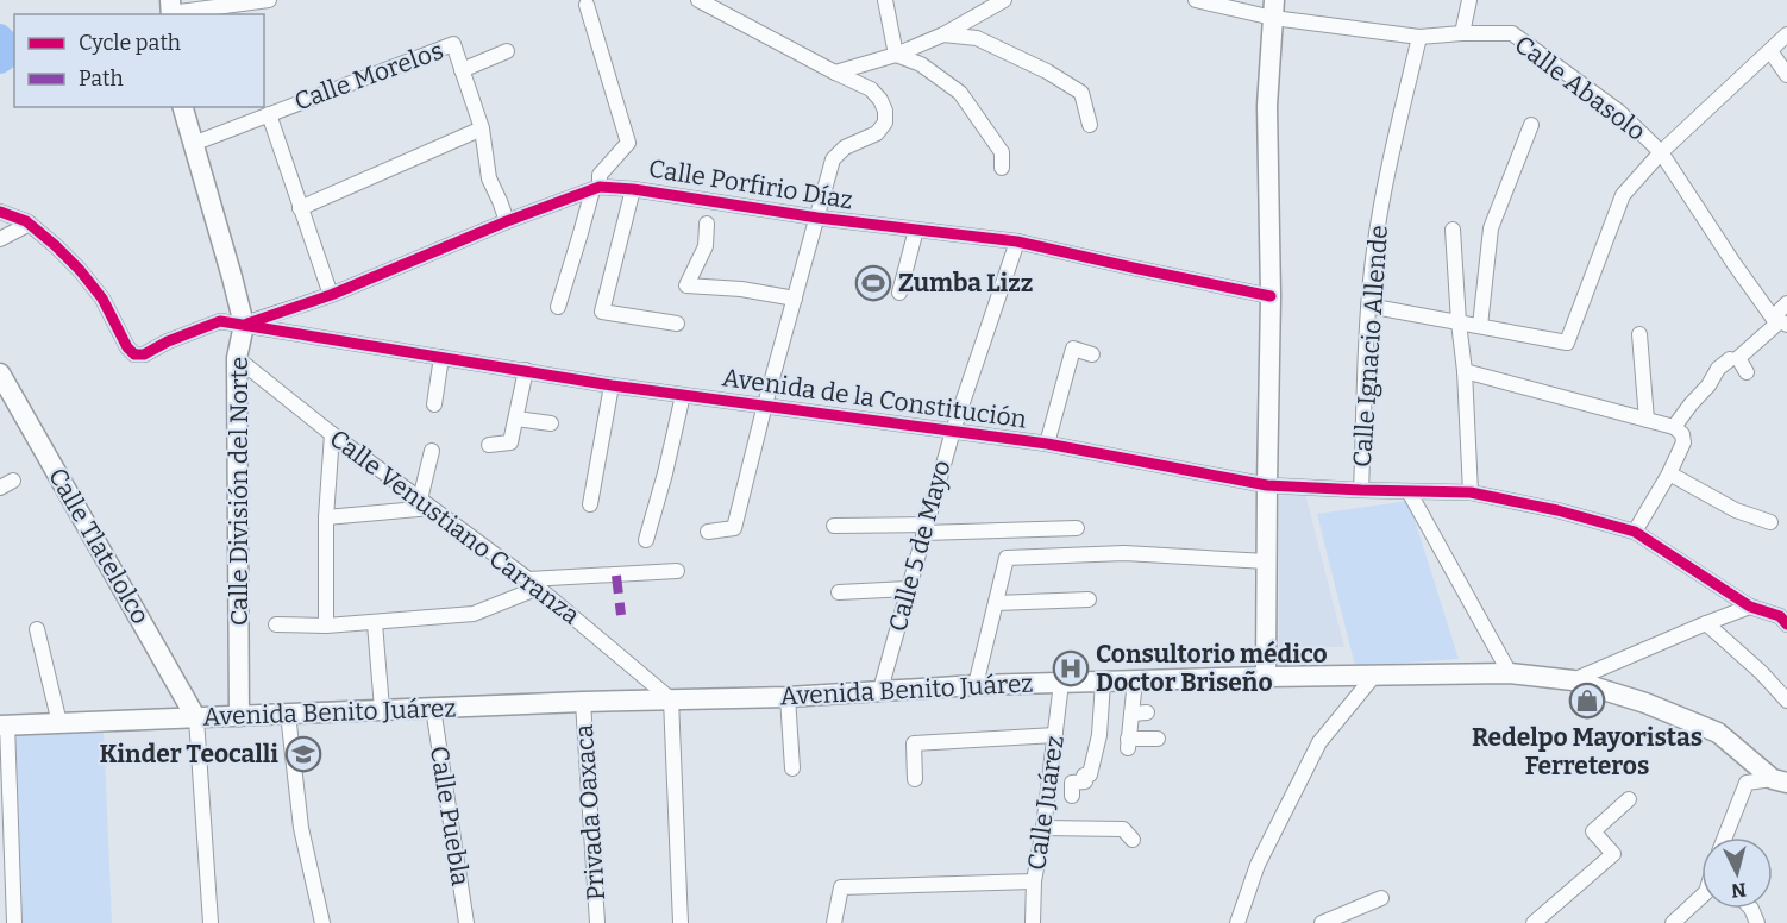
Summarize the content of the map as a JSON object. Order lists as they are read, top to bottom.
{
  "streets": {
    "main road": ["Calle División del Norte", "Calle Tlatelolco", "Avenida Benito Juárez"],
    "street": [
      "Calle Morelos",
      "Calle Abasolo",
      "Calle Porfirio Díaz",
      "Calle Ignacio Allende",
      "Avenida de la Constitución",
      "Calle Venustiano Carranza",
      "Calle 5 de Mayo",
      "Calle Juárez",
      "Privada Oaxaca",
      "Calle Puebla"
    ]
  },
  "crossings": [
    ["Calle Morelos", "Calle Porfirio Díaz"],
    ["Calle Morelos", "Calle División del Norte"],
    ["Calle Abasolo", "Calle Ignacio Allende"],
    ["Calle Porfirio Díaz", "Avenida de la Constitución"],
    ["Calle Porfirio Díaz", "Calle División del Norte"],
    ["Calle Porfirio Díaz", "Calle 5 de Mayo"],
    ["Calle Ignacio Allende", "Avenida de la Constitución"],
    ["Avenida de la Constitución", "Calle División del Norte"],
    ["Avenida de la Constitución", "Calle 5 de Mayo"],
    ["Calle División del Norte", "Calle Venustiano Carranza"],
    ["Calle División del Norte", "Avenida Benito Juárez"],
    ["Calle Venustiano Carranza", "Avenida Benito Juárez"],
    ["Calle Tlatelolco", "Avenida Benito Juárez"],
    ["Calle 5 de Mayo", "Avenida Benito Juárez"],
    ["Avenida Benito Juárez", "Calle Juárez"],
    ["Avenida Benito Juárez", "Privada Oaxaca"],
    ["Avenida Benito Juárez", "Calle Puebla"]
  ],
  "places": {
    "sports": ["Zumba Lizz"],
    "hospital": ["Consultorio médico Doctor Briseño"],
    "shop": ["Redelpo Mayoristas Ferreteros"],
    "school or university": ["Kinder Teocalli"]
  },
  "legend": ["Cycle path", "Path"],
  "north": "bottom"
}
